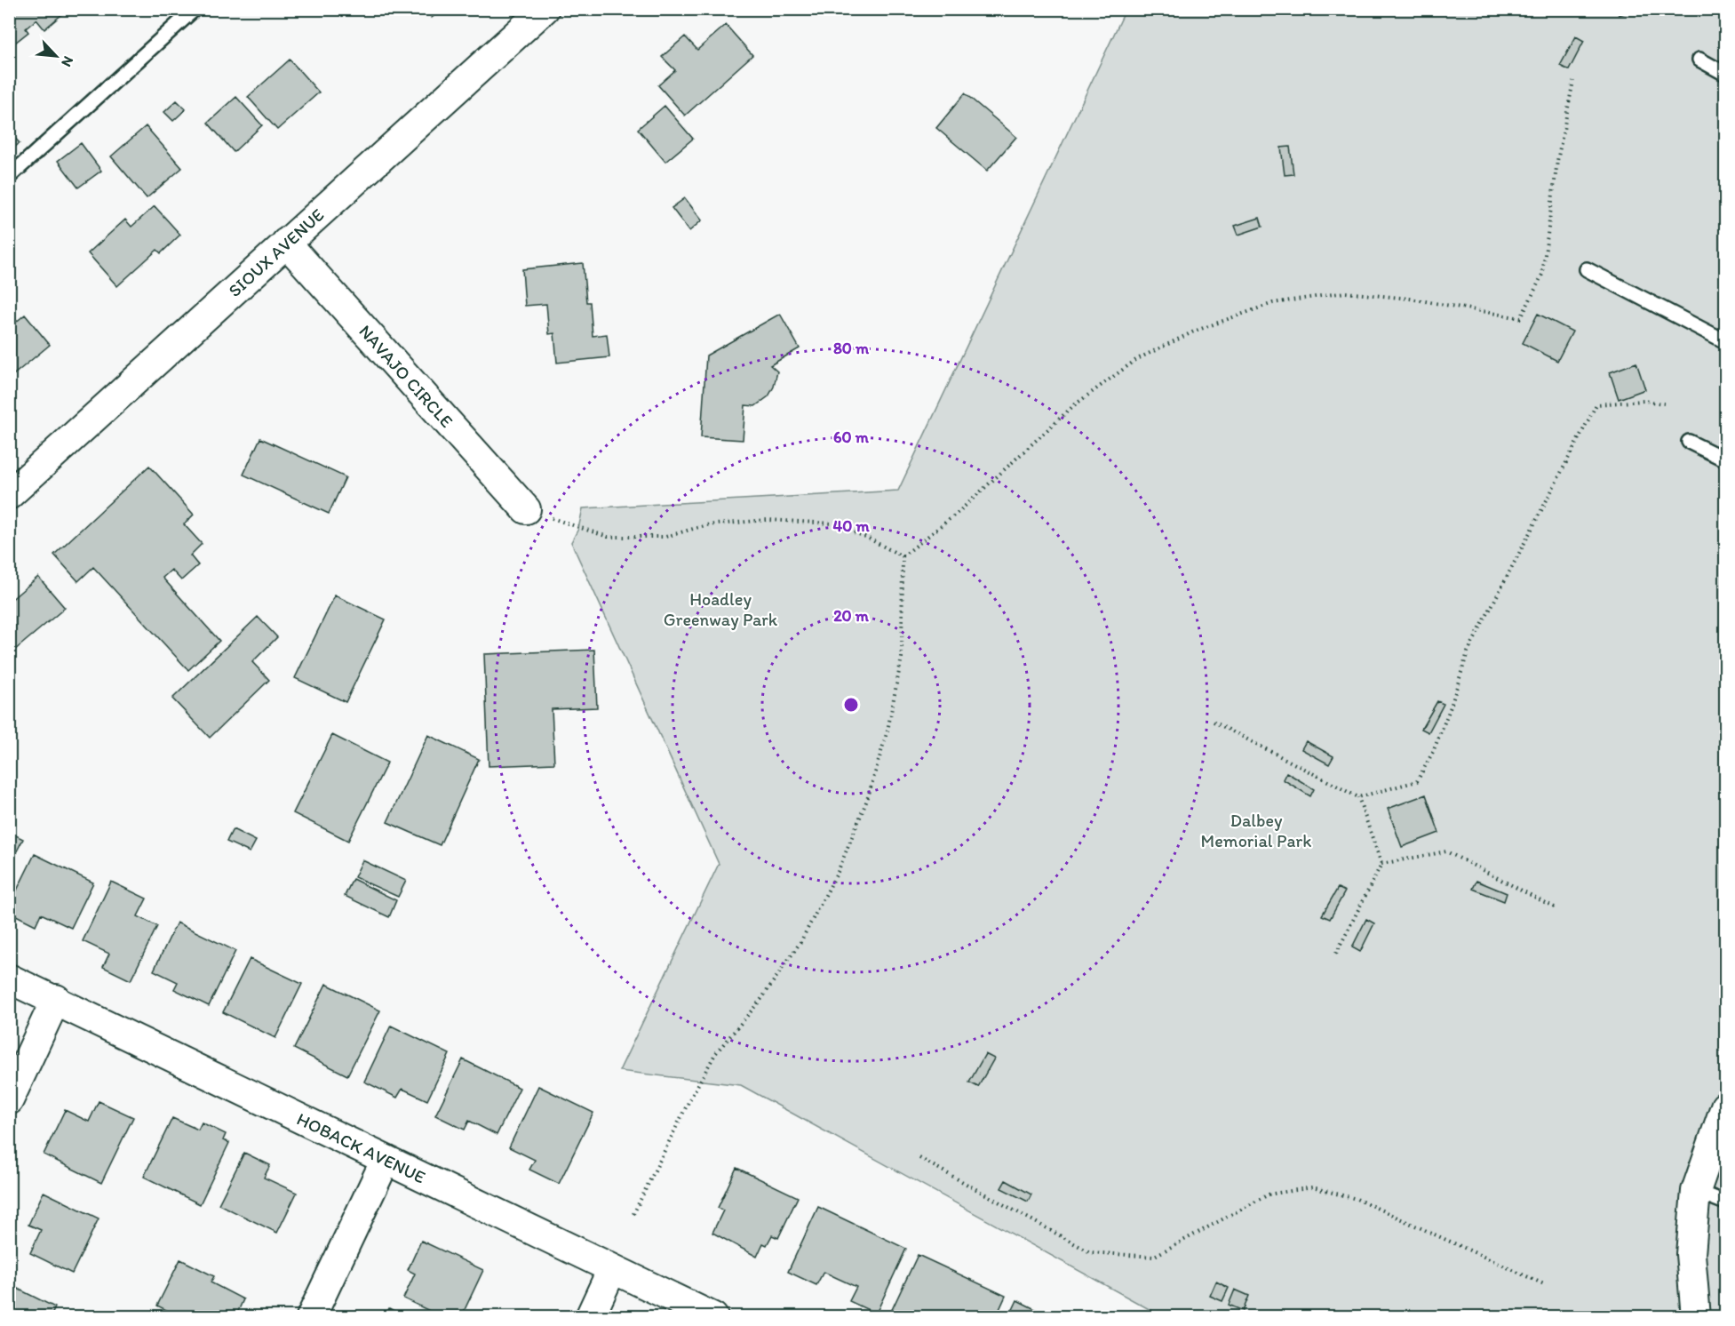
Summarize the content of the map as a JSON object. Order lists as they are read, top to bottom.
{
  "streets": {
    "street": ["SIOUX AVENUE", "NAVAJO CIRCLE", "HOBACK AVENUE"]
  },
  "crossings": [
    ["SIOUX AVENUE", "NAVAJO CIRCLE"]
  ],
  "parks": ["Hoadley Greenway Park", "Dalbey Memorial Park"],
  "north": "bottom right",
  "rings": [
    "80 m",
    "60 m",
    "40 m",
    "20 m"
  ]
}
